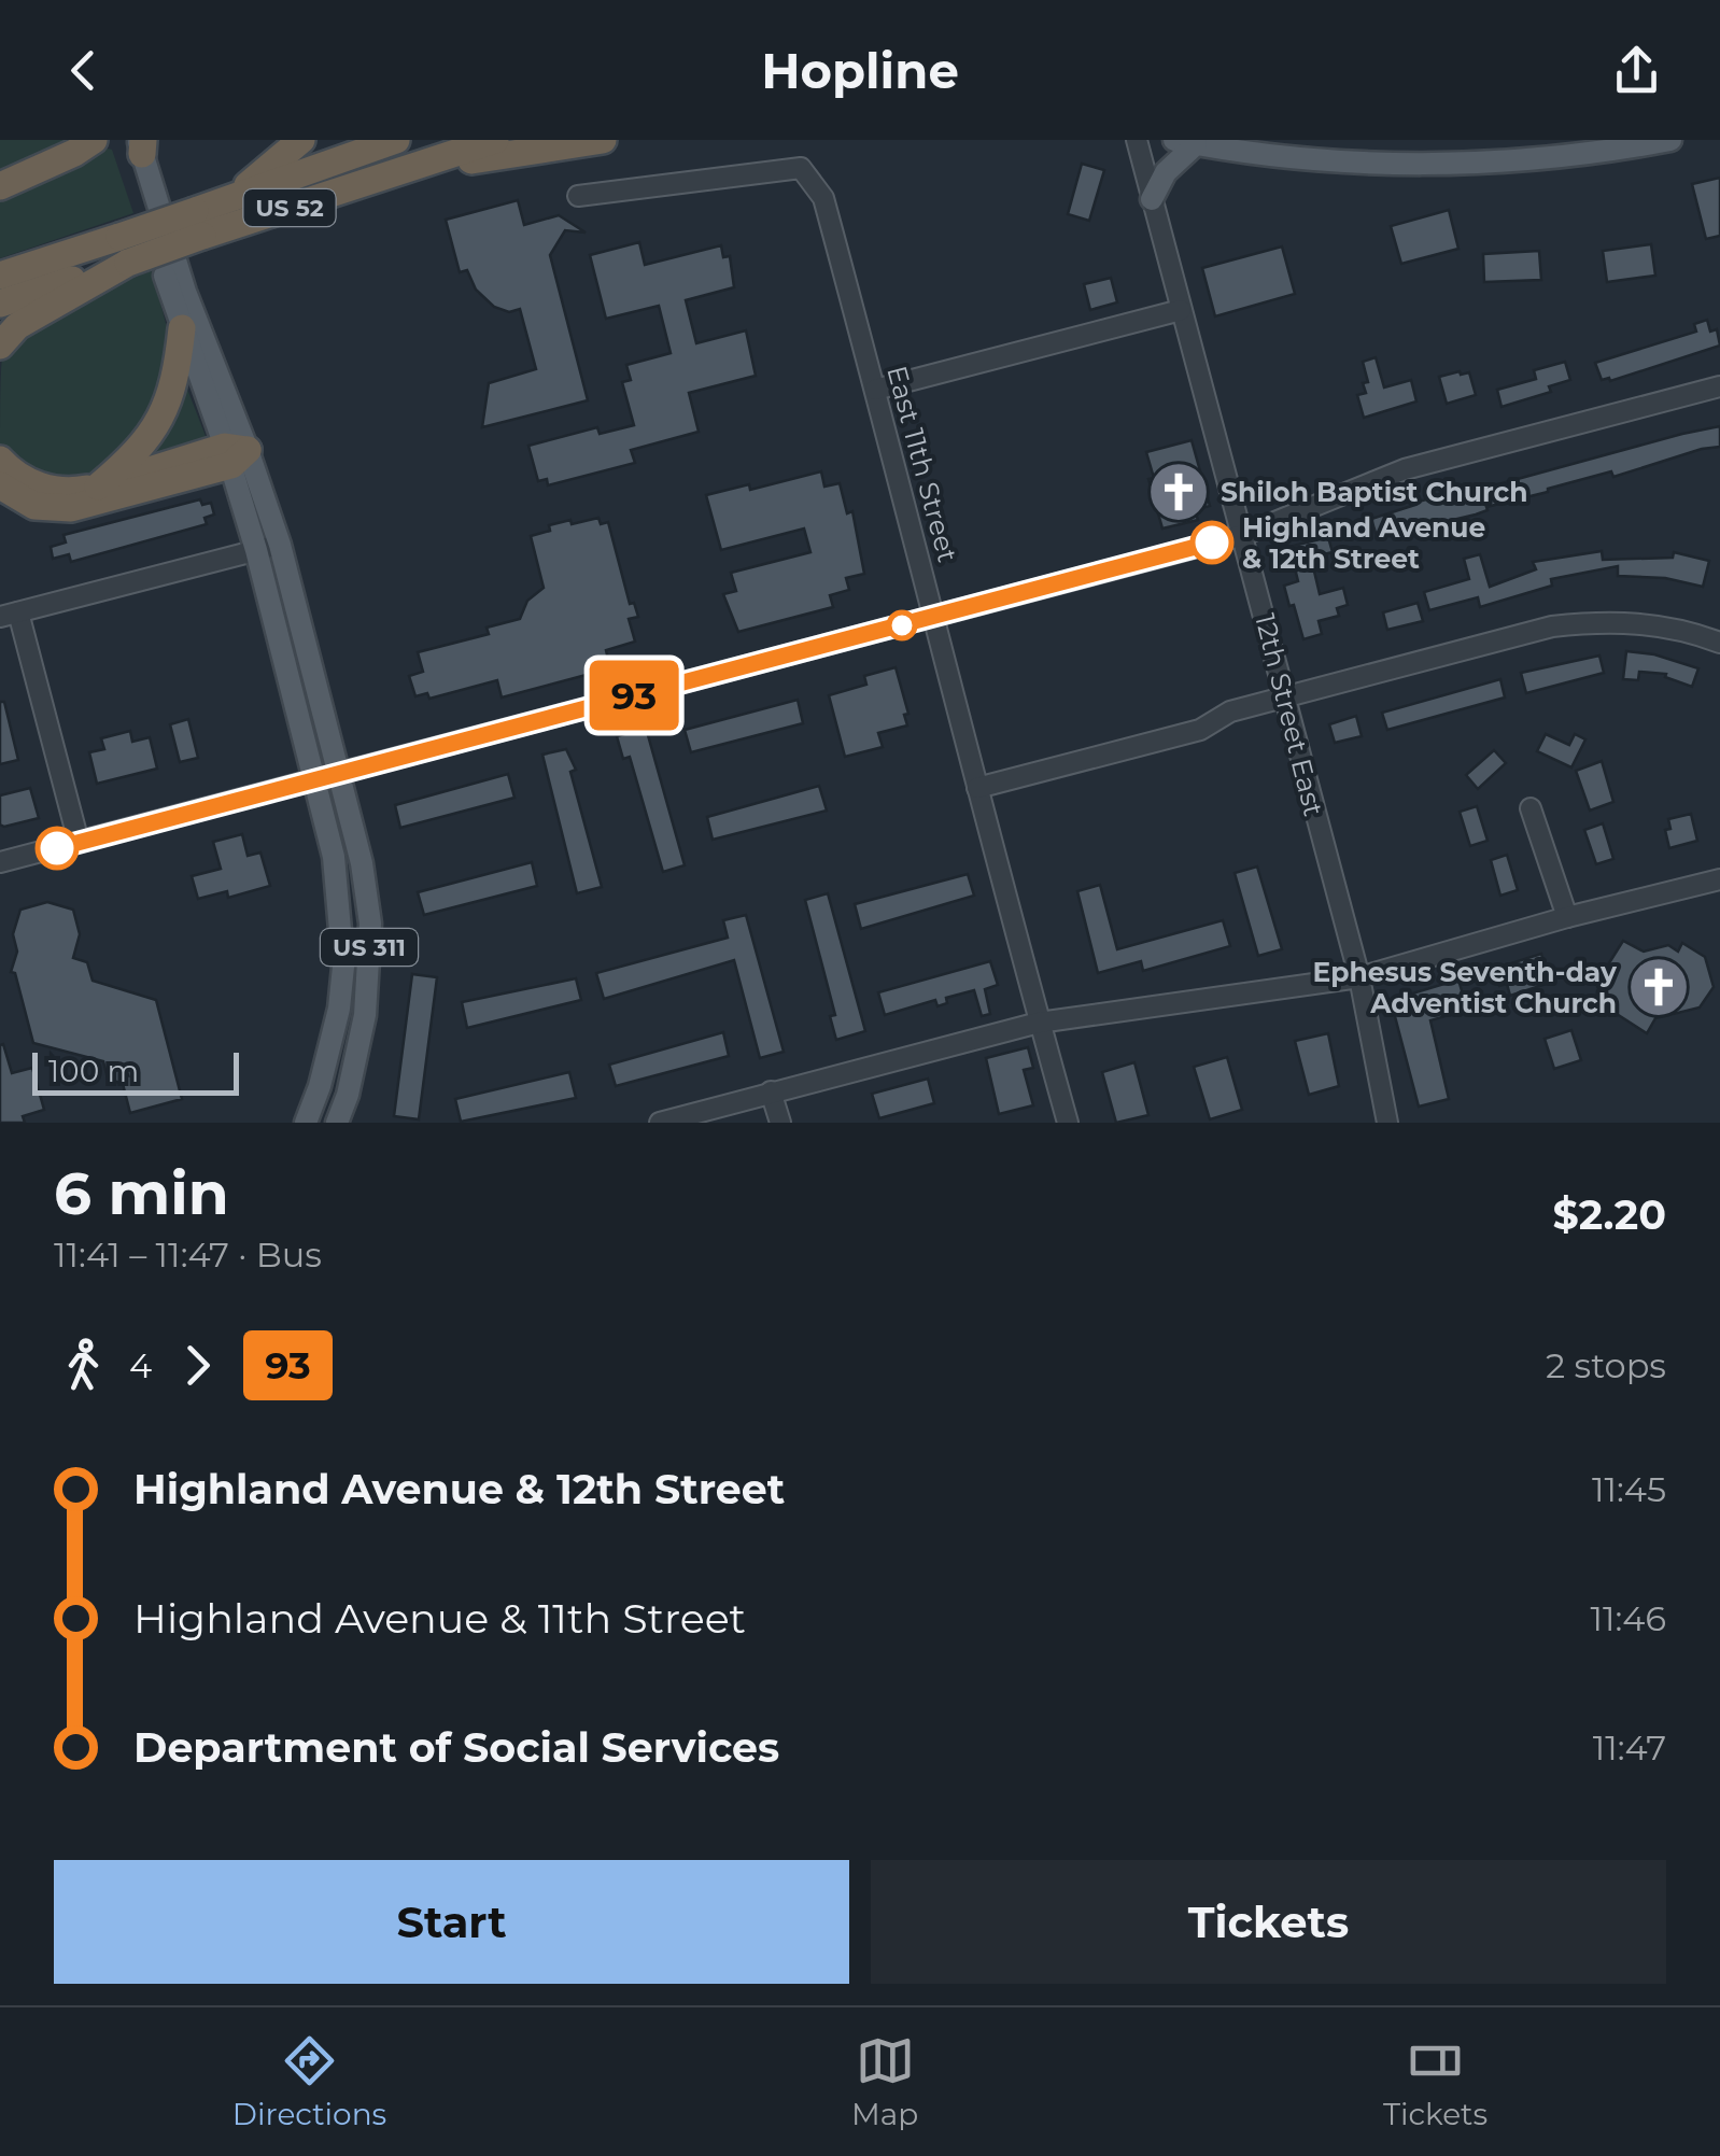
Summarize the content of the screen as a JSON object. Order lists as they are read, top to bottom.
{
  "streets": {
    "highway": ["US 52"],
    "main road": ["US 311"],
    "street": ["East 11th Street", "12th Street East"]
  },
  "places": {
    "church": ["Shiloh Baptist Church", "Ephesus Seventh-day Adventist Church"],
    "other": ["Highland Avenue & 12th Street"]
  },
  "lines": ["bus line 93"],
  "scale_bar": "100 m",
  "page": {
    "header": "Hopline",
    "on_map": "93",
    "scale": "100 m",
    "heading": ["6 min", "11:41 – 11:47 · Bus", "$2.20"],
    "legs": ["4", "93", "2 stops"],
    "list": [
      {
        "name": "Highland Avenue & 12th Street",
        "value": "11:45"
      },
      {
        "name": "Highland Avenue & 11th Street",
        "value": "11:46"
      },
      {
        "name": "Department of Social Services",
        "value": "11:47"
      }
    ],
    "buttons": ["Start", "Tickets"],
    "tabs": ["Directions", "Map", "Tickets"]
  }
}
